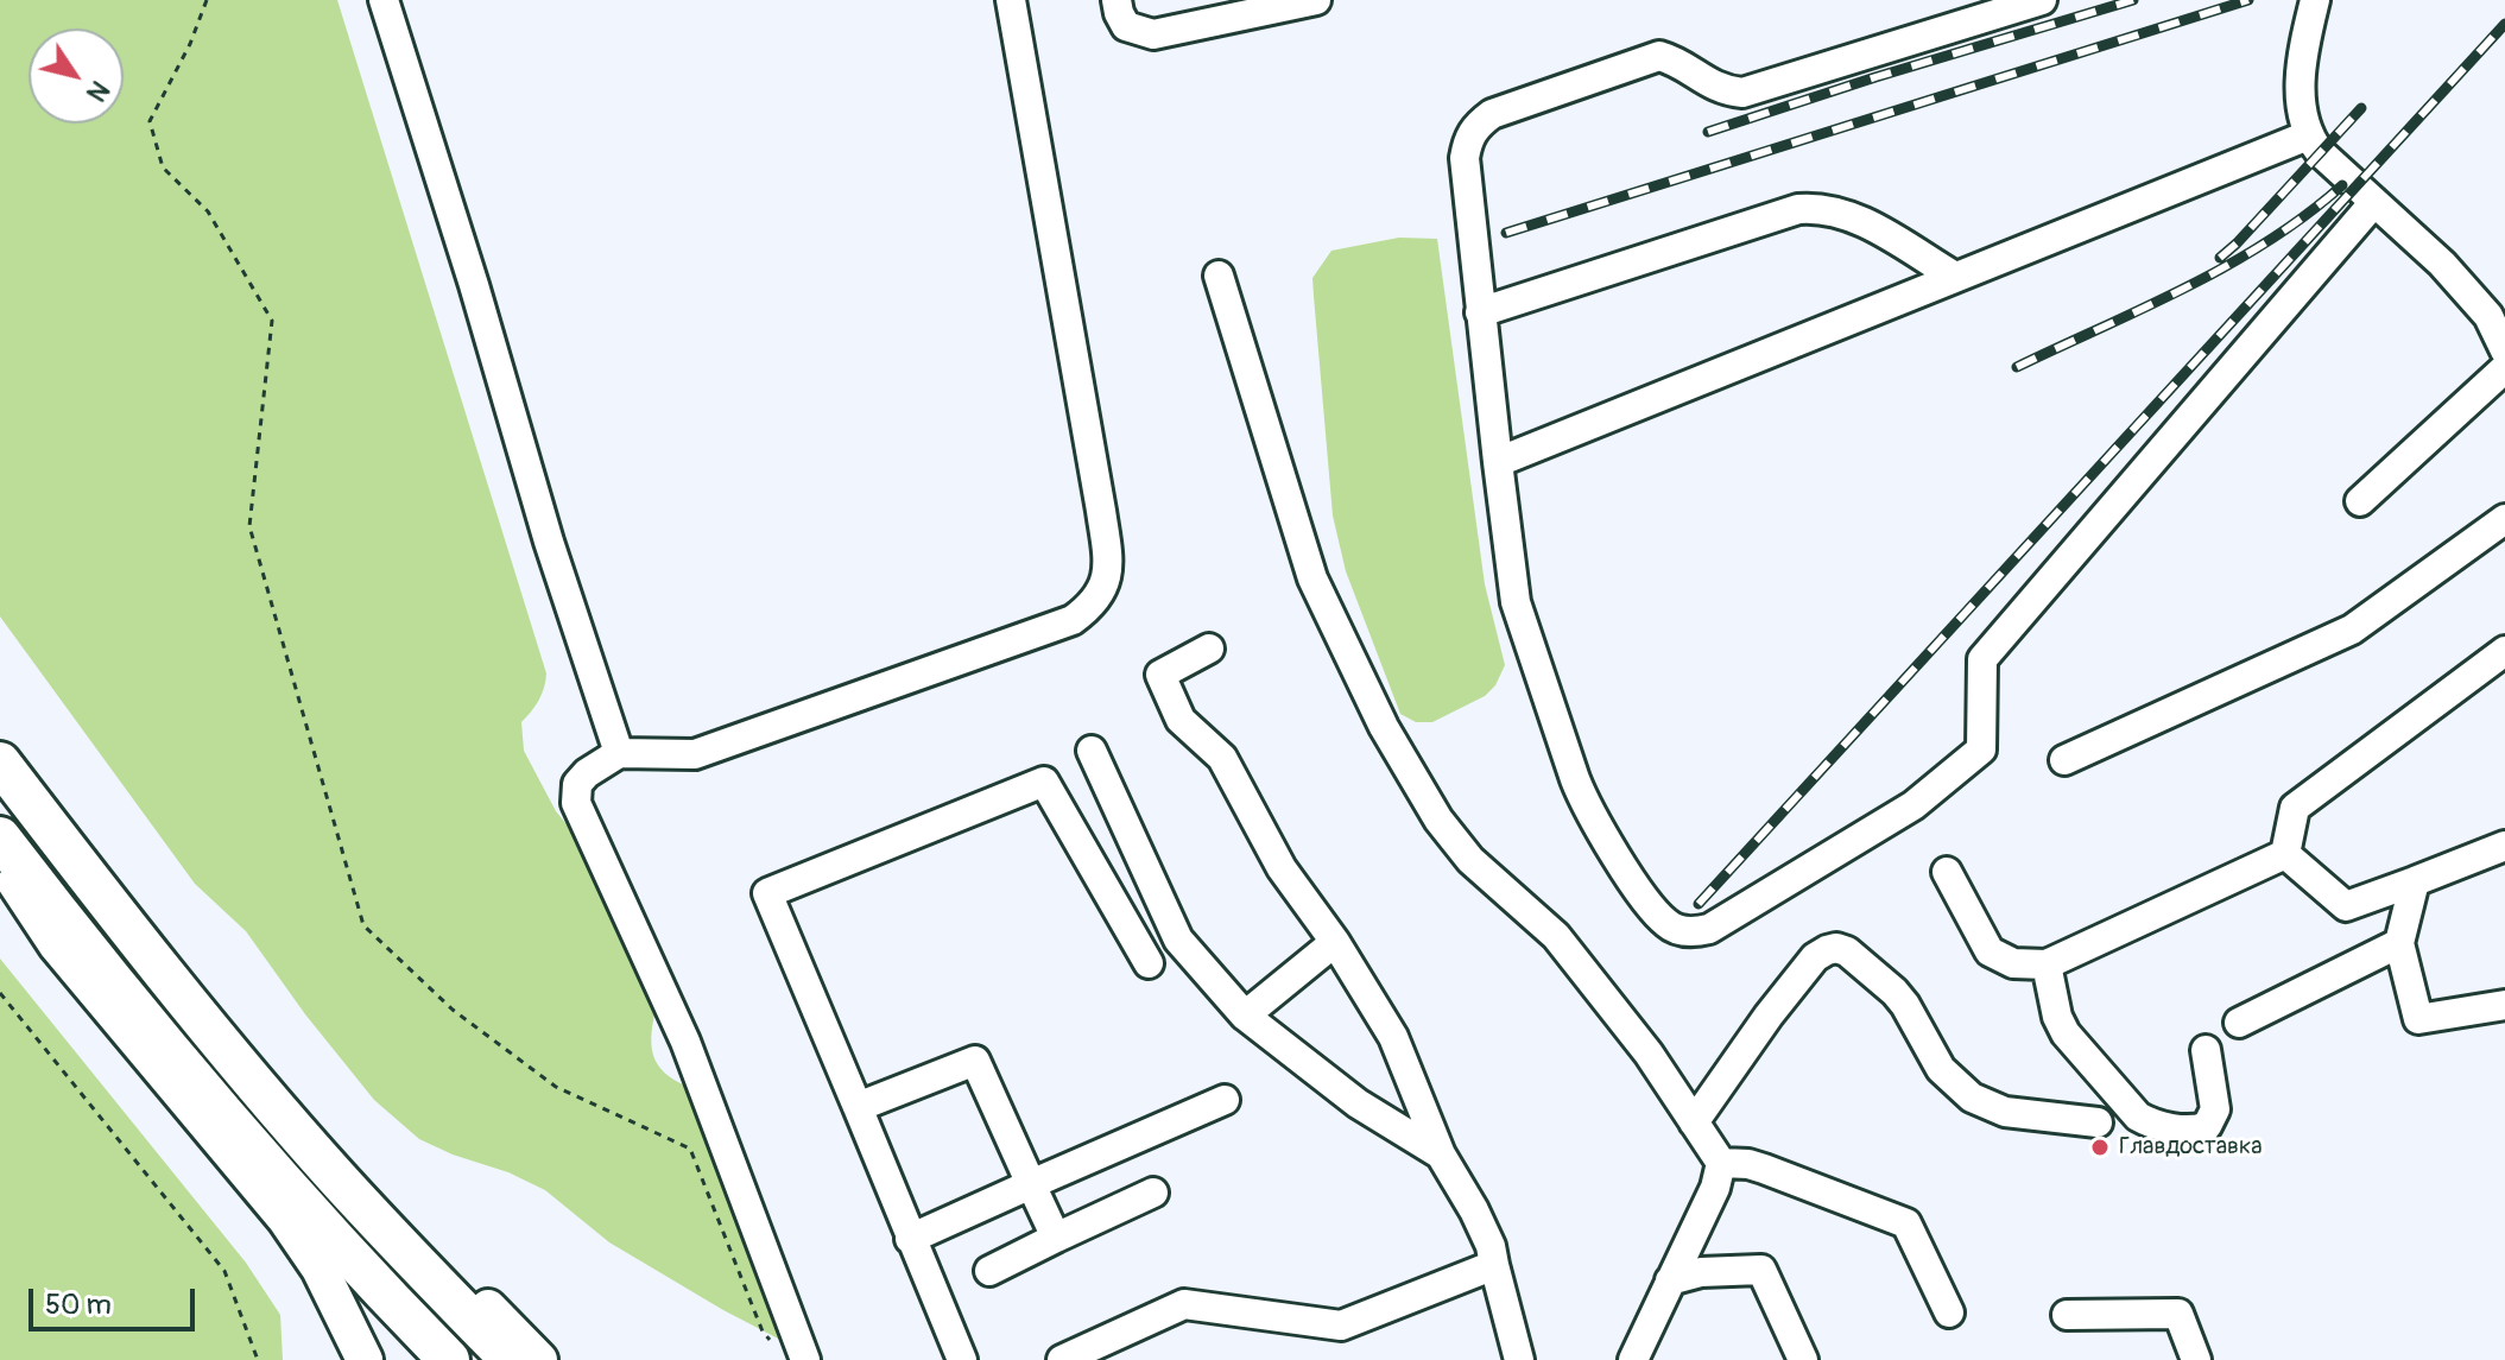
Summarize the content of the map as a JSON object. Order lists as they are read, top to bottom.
{
  "places": ["Главдоставка"],
  "scale_bar": "50 m",
  "north": "bottom right"
}
